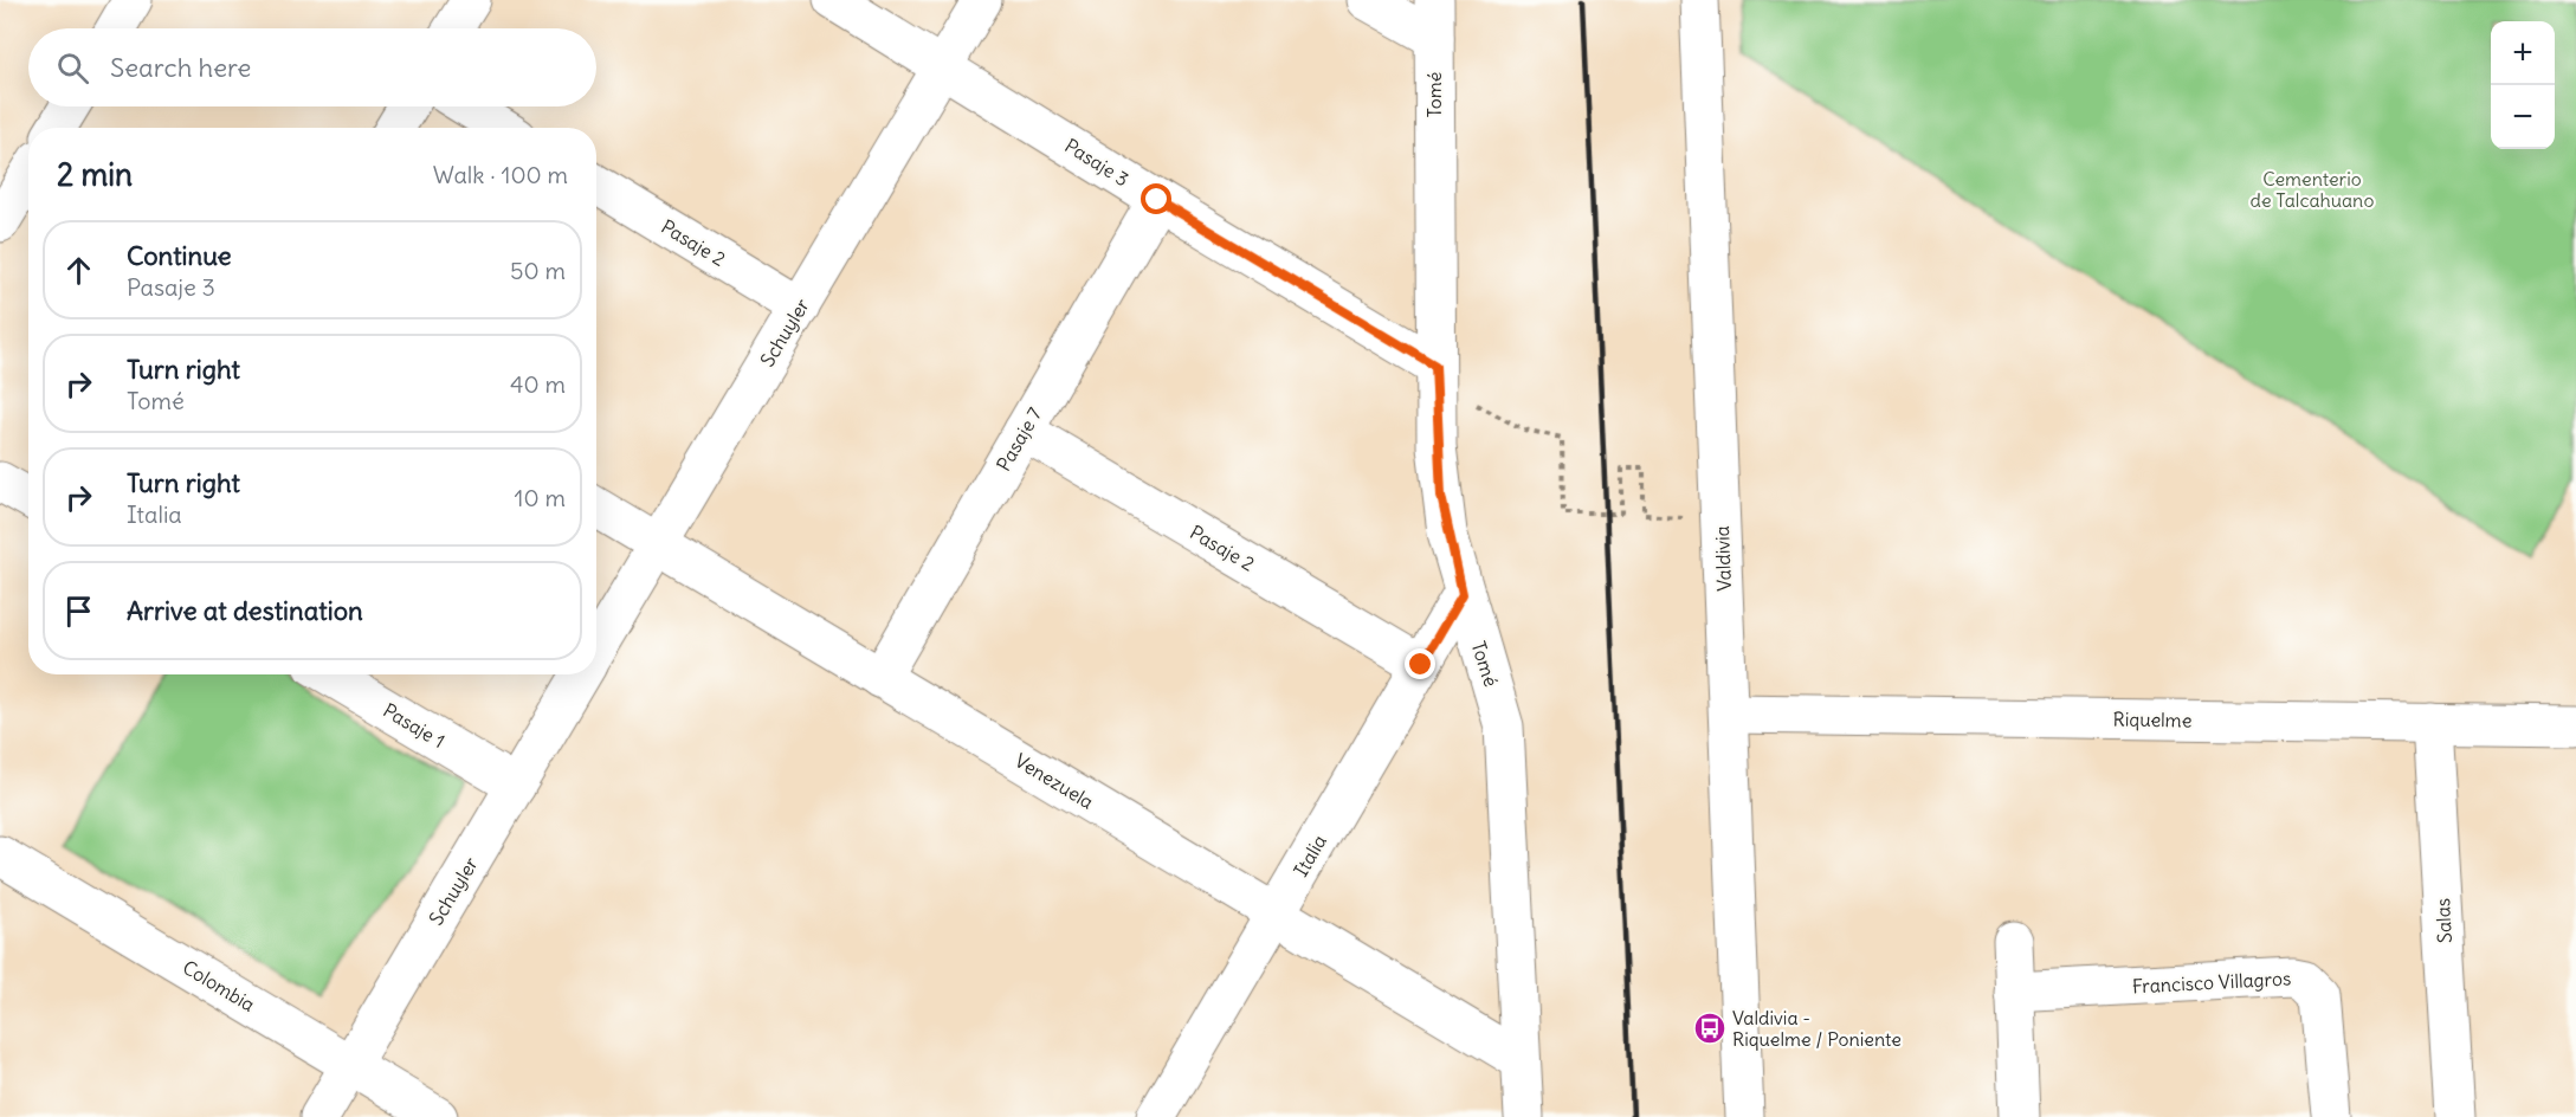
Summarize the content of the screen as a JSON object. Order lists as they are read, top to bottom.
{
  "streets": {
    "street": [
      "Tomé",
      "Pasaje 3",
      "Pasaje 2",
      "Schuyler",
      "Pasaje 7",
      "Valdivia",
      "Riquelme",
      "Pasaje 1",
      "Venezuela",
      "Italia",
      "Salas",
      "Francisco Villagros",
      "Colombia"
    ]
  },
  "crossings": [
    ["Tomé", "Pasaje 3"],
    ["Tomé", "Venezuela"],
    ["Tomé", "Italia"],
    ["Pasaje 3", "Schuyler"],
    ["Pasaje 3", "Pasaje 7"],
    ["Pasaje 2", "Schuyler"],
    ["Pasaje 2", "Pasaje 7"],
    ["Pasaje 2", "Italia"],
    ["Schuyler", "Pasaje 1"],
    ["Schuyler", "Venezuela"],
    ["Schuyler", "Colombia"],
    ["Pasaje 7", "Venezuela"],
    ["Valdivia", "Riquelme"],
    ["Riquelme", "Salas"],
    ["Venezuela", "Italia"]
  ],
  "parks": ["Cementerio de Talcahuano"],
  "places": {
    "bus stop": ["Valdivia - Riquelme / Poniente"]
  },
  "page": {
    "map_buttons": ["+", "−"],
    "search": "Search here",
    "heading": ["2 min", "Walk · 100 m"],
    "list": [
      ["Continue", "Pasaje 3", "50 m"],
      ["Turn right", "Tomé", "40 m"],
      ["Turn right", "Italia", "10 m"],
      "Arrive at destination"
    ]
  }
}
